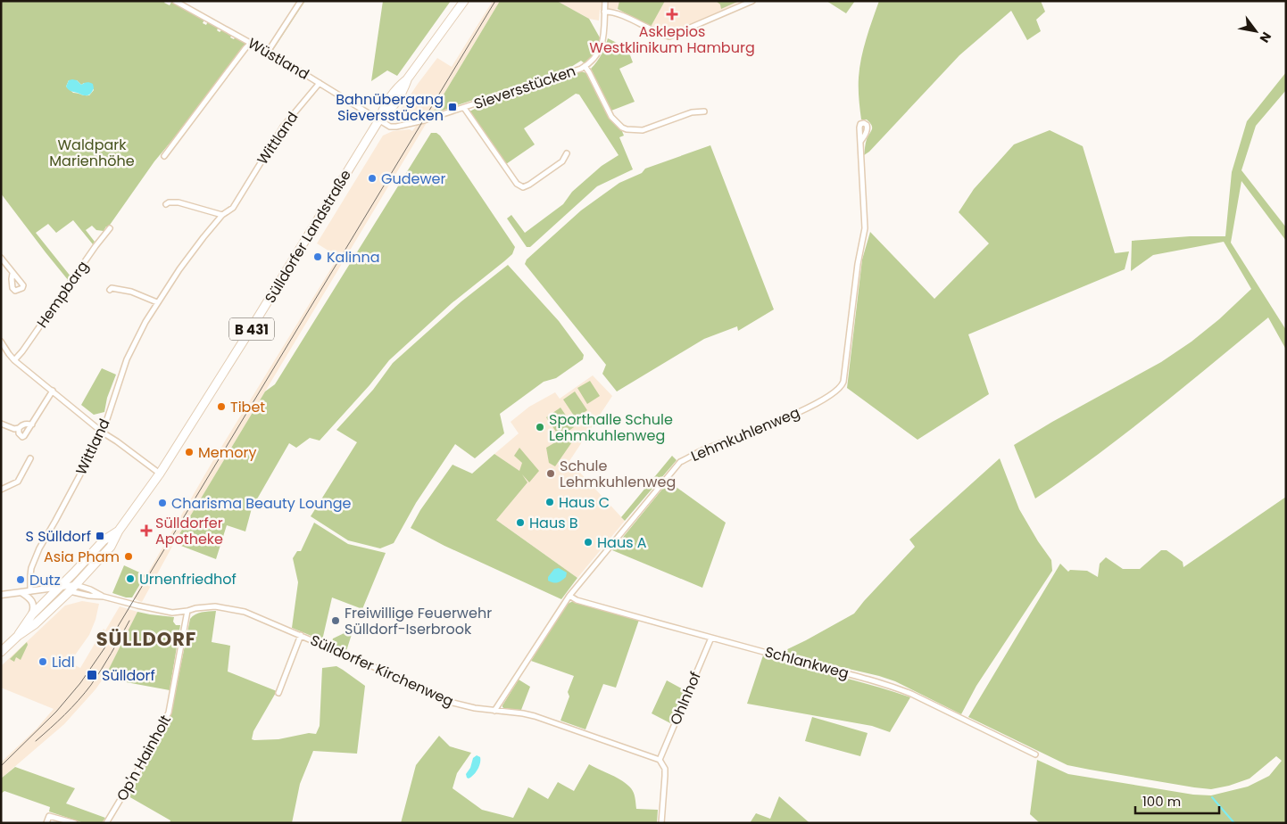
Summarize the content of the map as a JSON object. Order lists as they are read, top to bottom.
{
  "streets": {
    "main road": ["Sülldorfer Landstraße", "B 431"],
    "street": [
      "Wüstland",
      "Sieversstücken",
      "Wittland",
      "Hempbarg",
      "Lehmkuhlenweg",
      "Schlankweg",
      "Sülldorfer Kirchenweg",
      "Ohlnhof",
      "Op'n Hainholt"
    ]
  },
  "crossings": [
    ["Wüstland", "Sieversstücken"],
    ["Wüstland", "Wittland"],
    ["Wüstland", "Sülldorfer Landstraße"],
    ["Sieversstücken", "Sülldorfer Landstraße"],
    ["Wittland", "Sülldorfer Kirchenweg"],
    ["Sülldorfer Landstraße", "Sülldorfer Kirchenweg"],
    ["Lehmkuhlenweg", "Schlankweg"],
    ["Lehmkuhlenweg", "Sülldorfer Kirchenweg"],
    ["Schlankweg", "Ohlnhof"],
    ["Sülldorfer Kirchenweg", "Ohlnhof"],
    ["Sülldorfer Kirchenweg", "Op'n Hainholt"]
  ],
  "districts": ["SÜLLDORF"],
  "parks": ["Waldpark Marienhöhe"],
  "places": {
    "health": ["Asklepios Westklinikum Hamburg", "Sülldorfer Apotheke"],
    "transit": ["Bahnübergang Sieversstücken", "S Sülldorf", "Sülldorf"],
    "other": [
      "Gudewer",
      "Kalinna",
      "Tibet",
      "Sporthalle Schule Lehmkuhlenweg",
      "Memory",
      "Schule Lehmkuhlenweg",
      "Haus C",
      "Charisma Beauty Lounge",
      "Haus B",
      "Haus A",
      "Asia Pham",
      "Urnenfriedhof",
      "Dutz",
      "Freiwillige Feuerwehr Sülldorf-Iserbrook",
      "Lidl"
    ]
  },
  "scale_bar": "100 m",
  "north": "bottom right"
}
